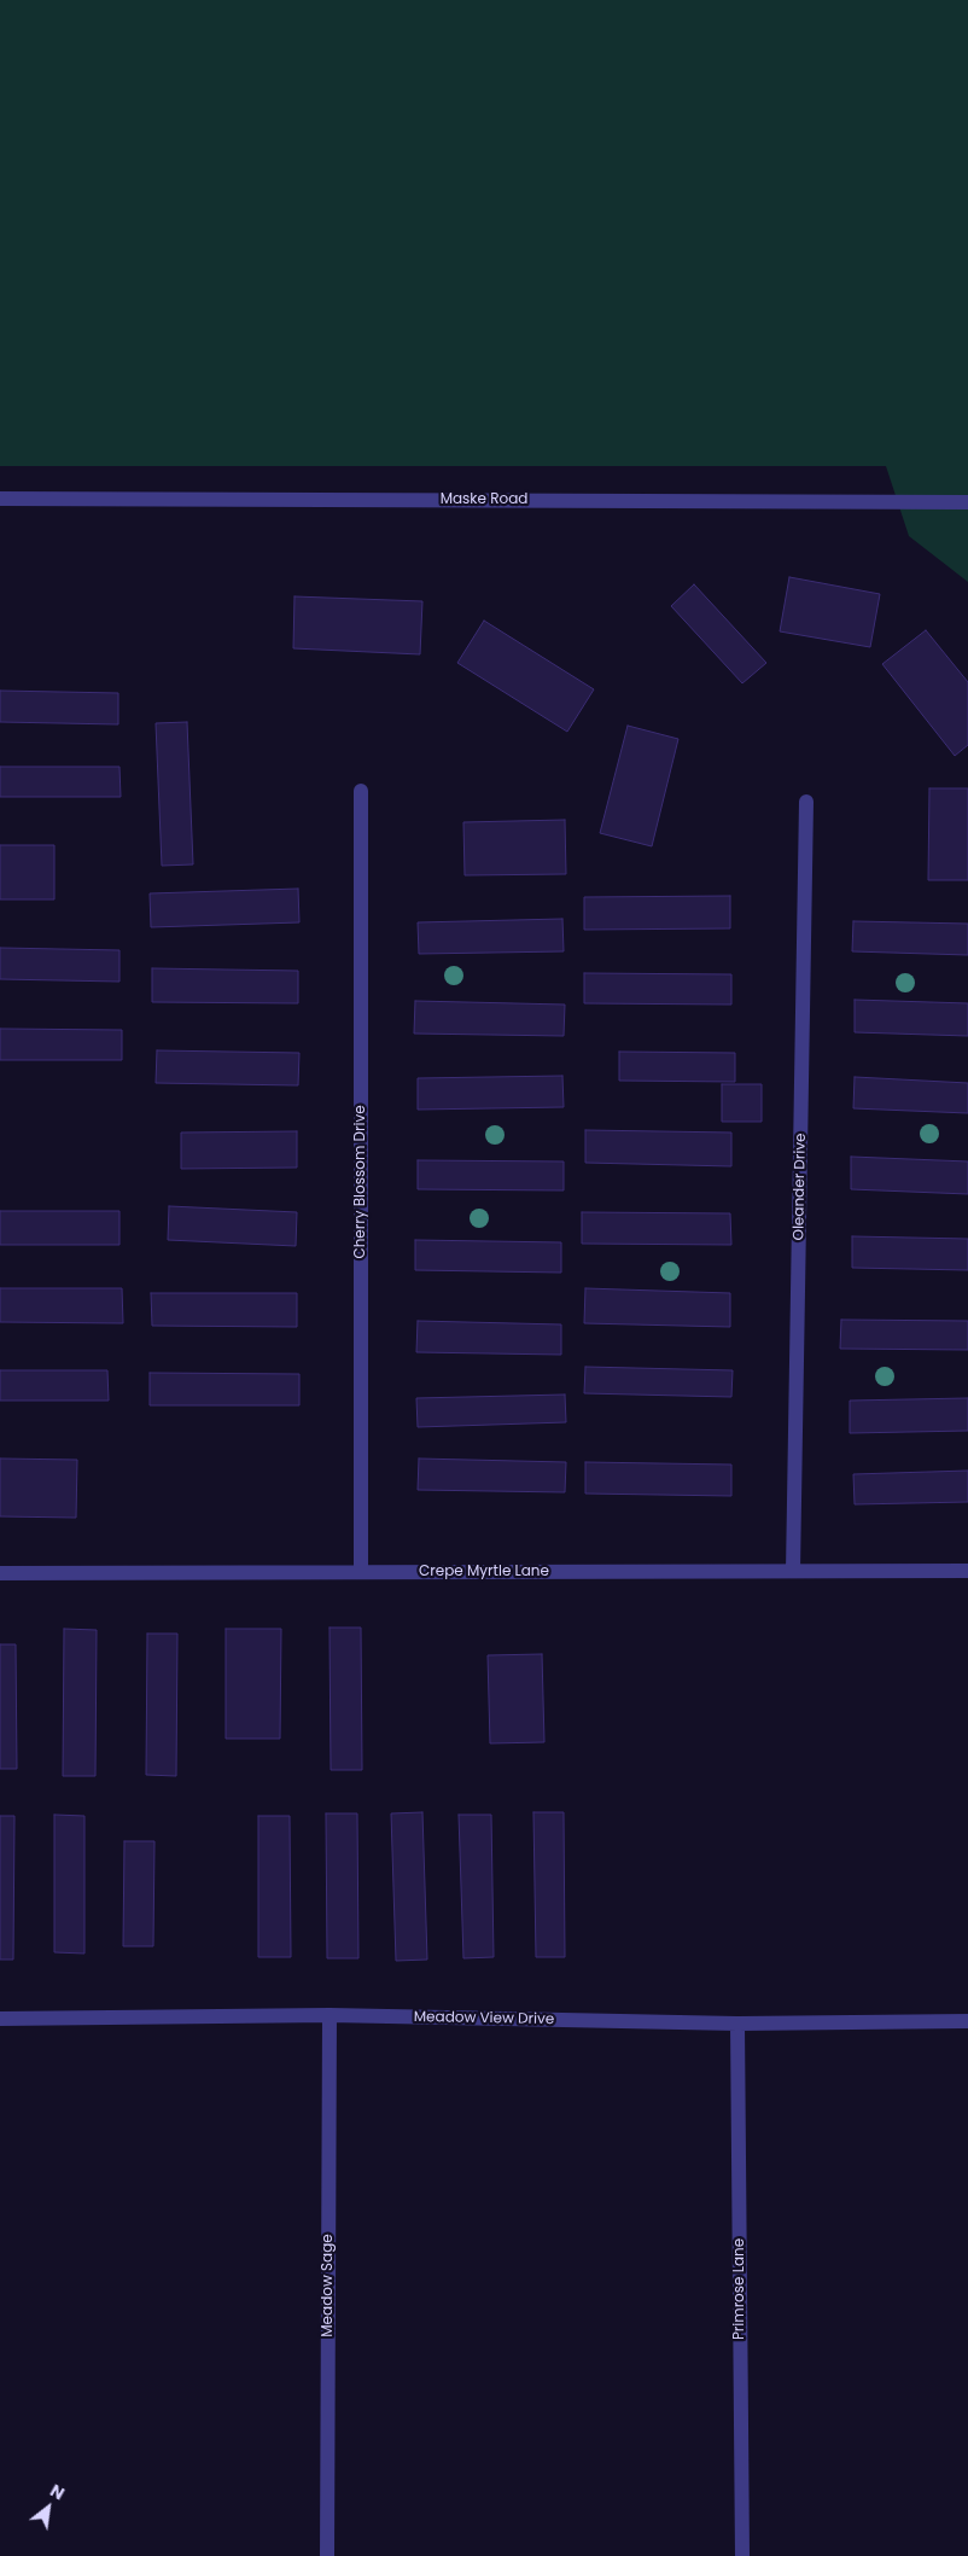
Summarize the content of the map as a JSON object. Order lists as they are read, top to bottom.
{
  "streets": {
    "street": [
      "Maske Road",
      "Cherry Blossom Drive",
      "Oleander Drive",
      "Crepe Myrtle Lane",
      "Meadow View Drive",
      "Meadow Sage",
      "Primrose Lane"
    ]
  },
  "crossings": [
    ["Cherry Blossom Drive", "Crepe Myrtle Lane"],
    ["Oleander Drive", "Crepe Myrtle Lane"],
    ["Meadow View Drive", "Meadow Sage"],
    ["Meadow View Drive", "Primrose Lane"]
  ],
  "north": "top right"
}
